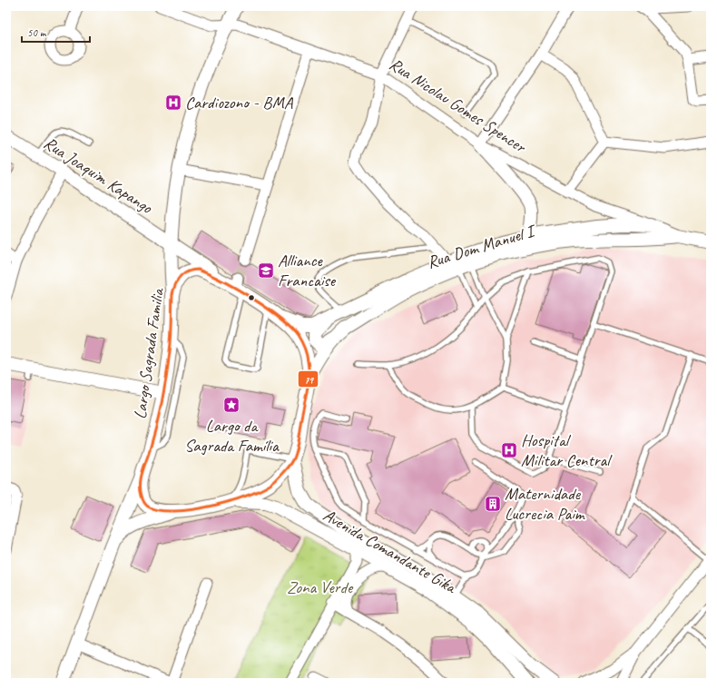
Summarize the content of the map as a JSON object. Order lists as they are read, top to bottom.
{
  "streets": {
    "street": [
      "Rua Nicolau Gomes Spencer",
      "Rua Joaquim Kapango",
      "Rua Dom Manuel I",
      "Largo Sagrada Familia",
      "Avenida Comandante Gika"
    ]
  },
  "crossings": [
    ["Rua Nicolau Gomes Spencer", "Rua Dom Manuel I"],
    ["Rua Joaquim Kapango", "Largo Sagrada Familia"],
    ["Rua Dom Manuel I", "Largo Sagrada Familia"],
    ["Largo Sagrada Familia", "Avenida Comandante Gika"]
  ],
  "parks": ["Zona Verde"],
  "places": {
    "hospital": ["Cardiozono - BMA", "Hospital Militar Central"],
    "school or university": ["Alliance Francaise"],
    "place": ["Largo da Sagrada Família"],
    "building": ["Maternidade Lucrecia Paim"]
  },
  "lines": ["transit line 79"],
  "scale_bar": "50 m"
}
